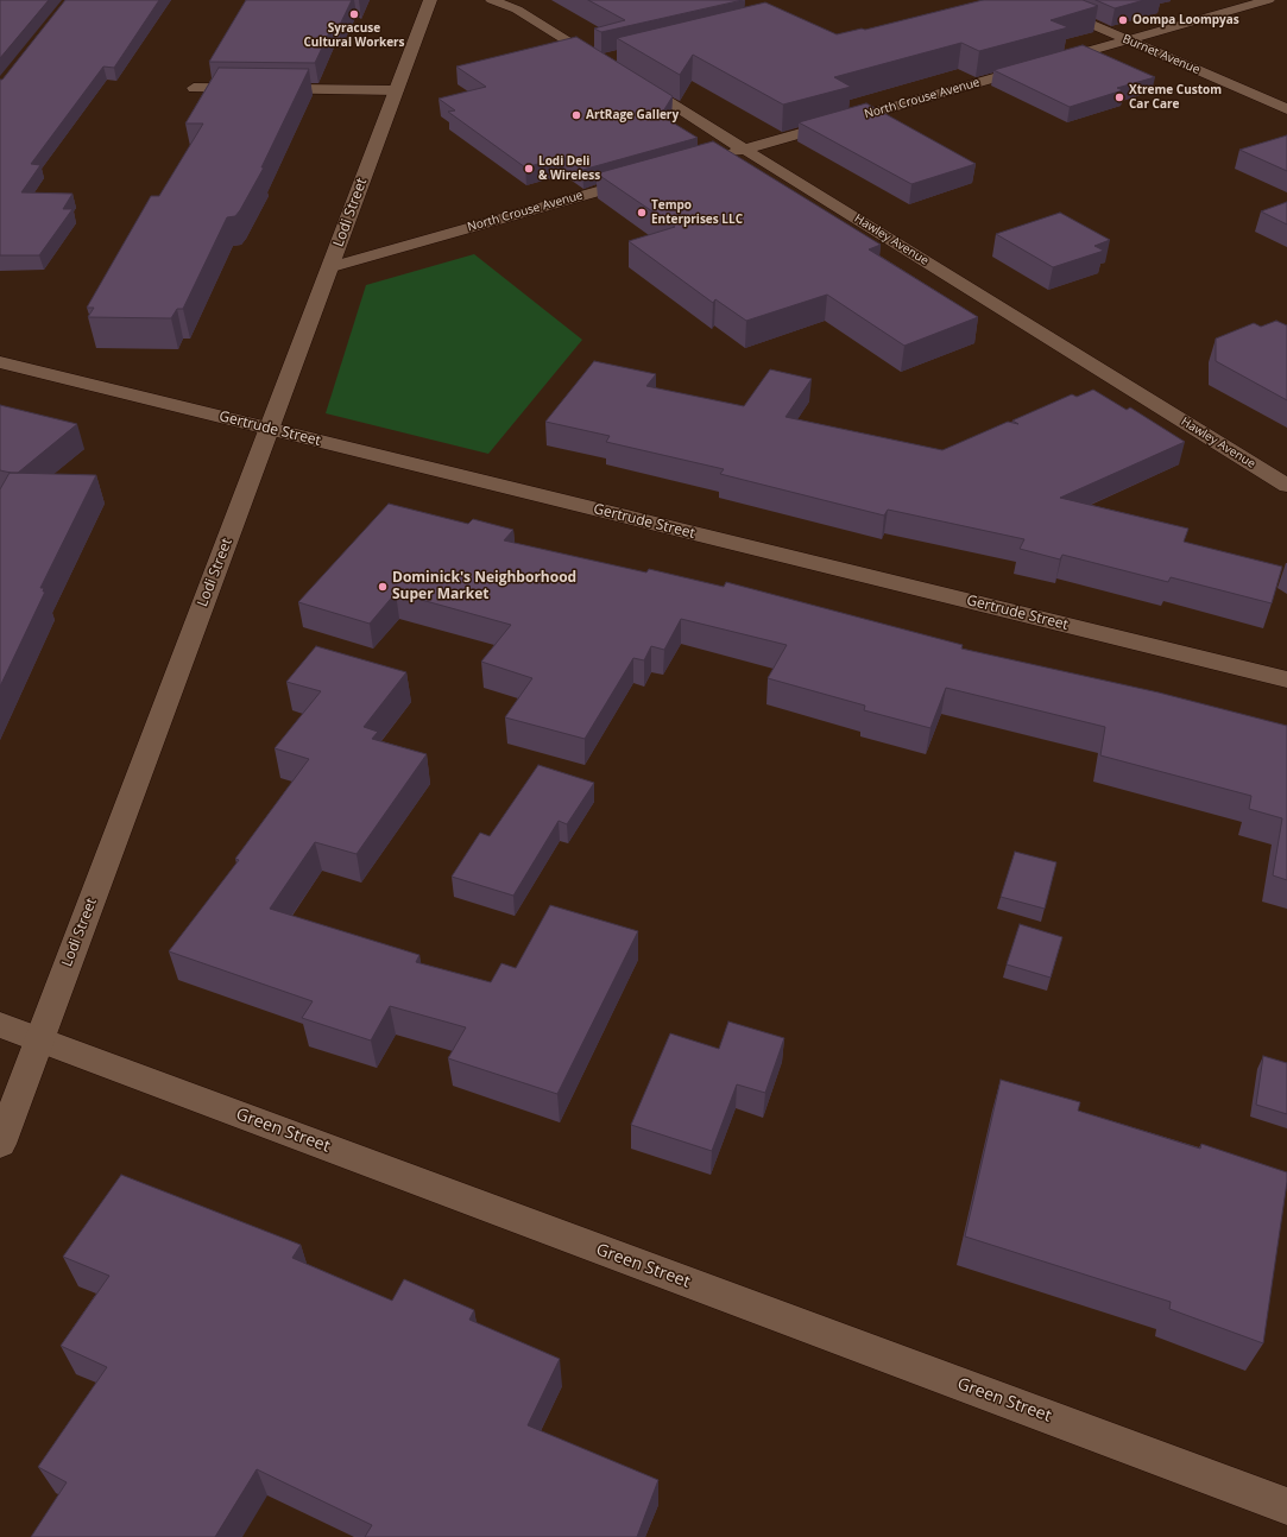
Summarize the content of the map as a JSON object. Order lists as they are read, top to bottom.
{
  "streets": {
    "street": [
      "Burnet Avenue",
      "North Crouse Avenue",
      "Lodi Street",
      "Hawley Avenue",
      "Gertrude Street",
      "Green Street"
    ]
  },
  "crossings": [
    ["Burnet Avenue", "North Crouse Avenue"],
    ["North Crouse Avenue", "Lodi Street"],
    ["North Crouse Avenue", "Hawley Avenue"],
    ["Lodi Street", "Gertrude Street"],
    ["Lodi Street", "Green Street"]
  ],
  "places": [
    "Syracuse Cultural Workers",
    "Oompa Loompyas",
    "Xtreme Custom Car Care",
    "ArtRage Gallery",
    "Lodi Deli & Wireless",
    "Tempo Enterprises LLC",
    "Dominick's Neighborhood Super Market"
  ]
}
